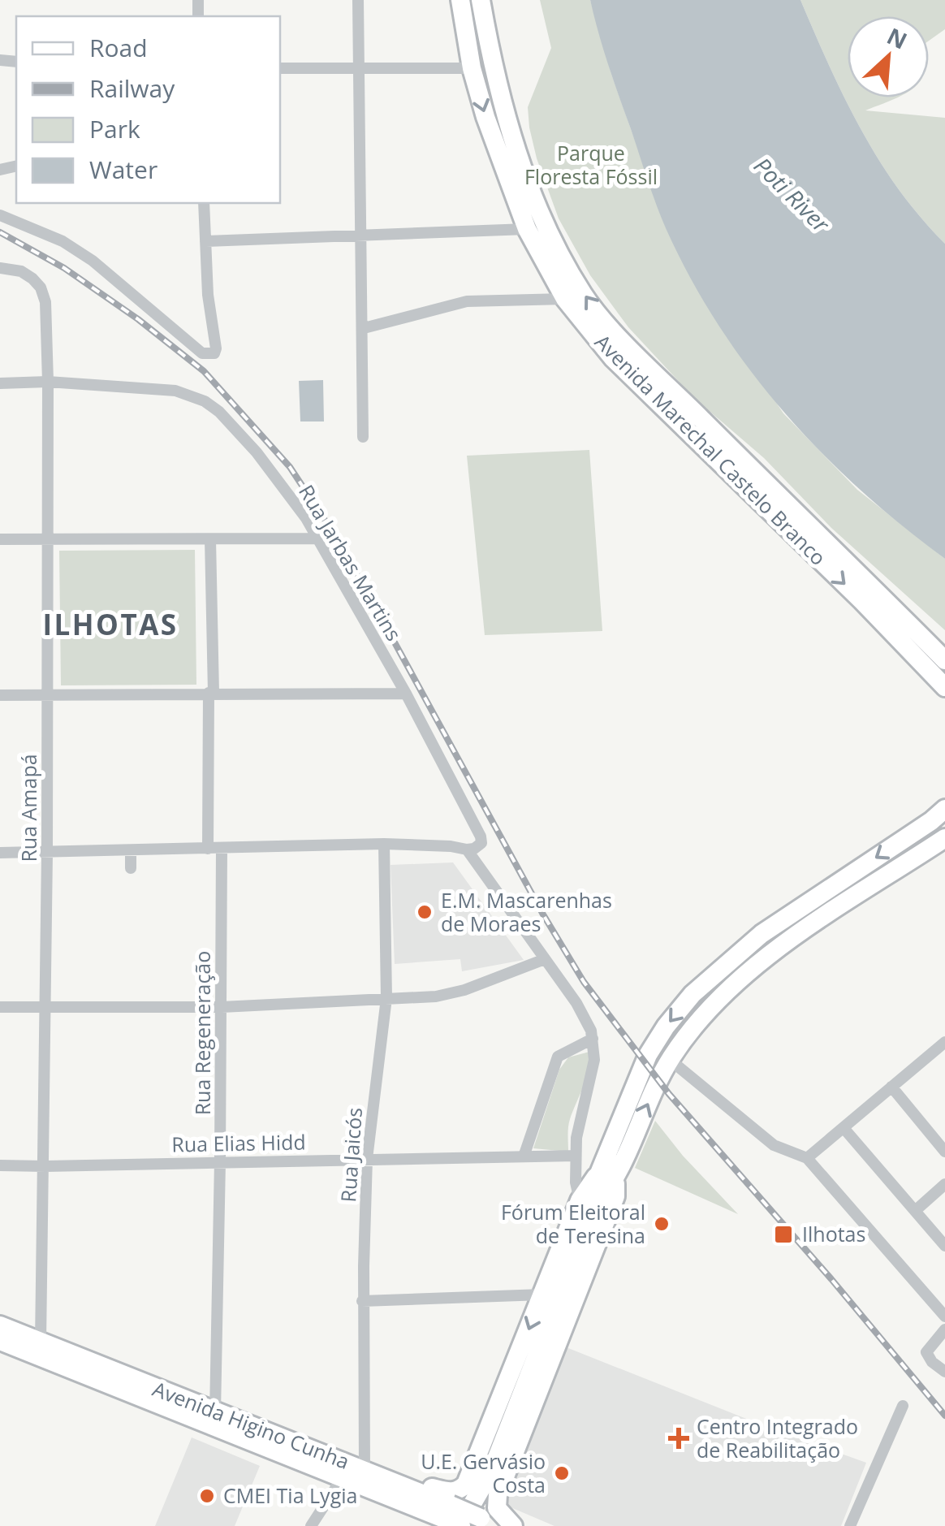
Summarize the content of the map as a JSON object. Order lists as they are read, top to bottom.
{
  "streets": {
    "main road": ["Avenida Marechal Castelo Branco", "Avenida Higino Cunha"],
    "street": [
      "Rua Jarbas Martins",
      "Rua Amapá",
      "Rua Regeneração",
      "Rua Elias Hidd",
      "Rua Jaicós"
    ]
  },
  "crossings": [
    ["Rua Jarbas Martins", "Rua Amapá"],
    ["Rua Amapá", "Rua Elias Hidd"],
    ["Rua Amapá", "Avenida Higino Cunha"],
    ["Rua Regeneração", "Rua Elias Hidd"],
    ["Rua Regeneração", "Avenida Higino Cunha"],
    ["Rua Elias Hidd", "Rua Jaicós"],
    ["Rua Jaicós", "Avenida Higino Cunha"]
  ],
  "districts": ["ILHOTAS"],
  "water": ["Poti River"],
  "parks": ["Parque Floresta Fóssil"],
  "places": {
    "other": [
      "E.M. Mascarenhas de Moraes",
      "Fórum Eleitoral de Teresina",
      "U.E. Gervásio Costa",
      "CMEI Tia Lygia"
    ],
    "transit": ["Ilhotas"],
    "health": ["Centro Integrado de Reabilitação"]
  },
  "legend": [
    "Road",
    "Railway",
    "Park",
    "Water"
  ],
  "north": "top right"
}
